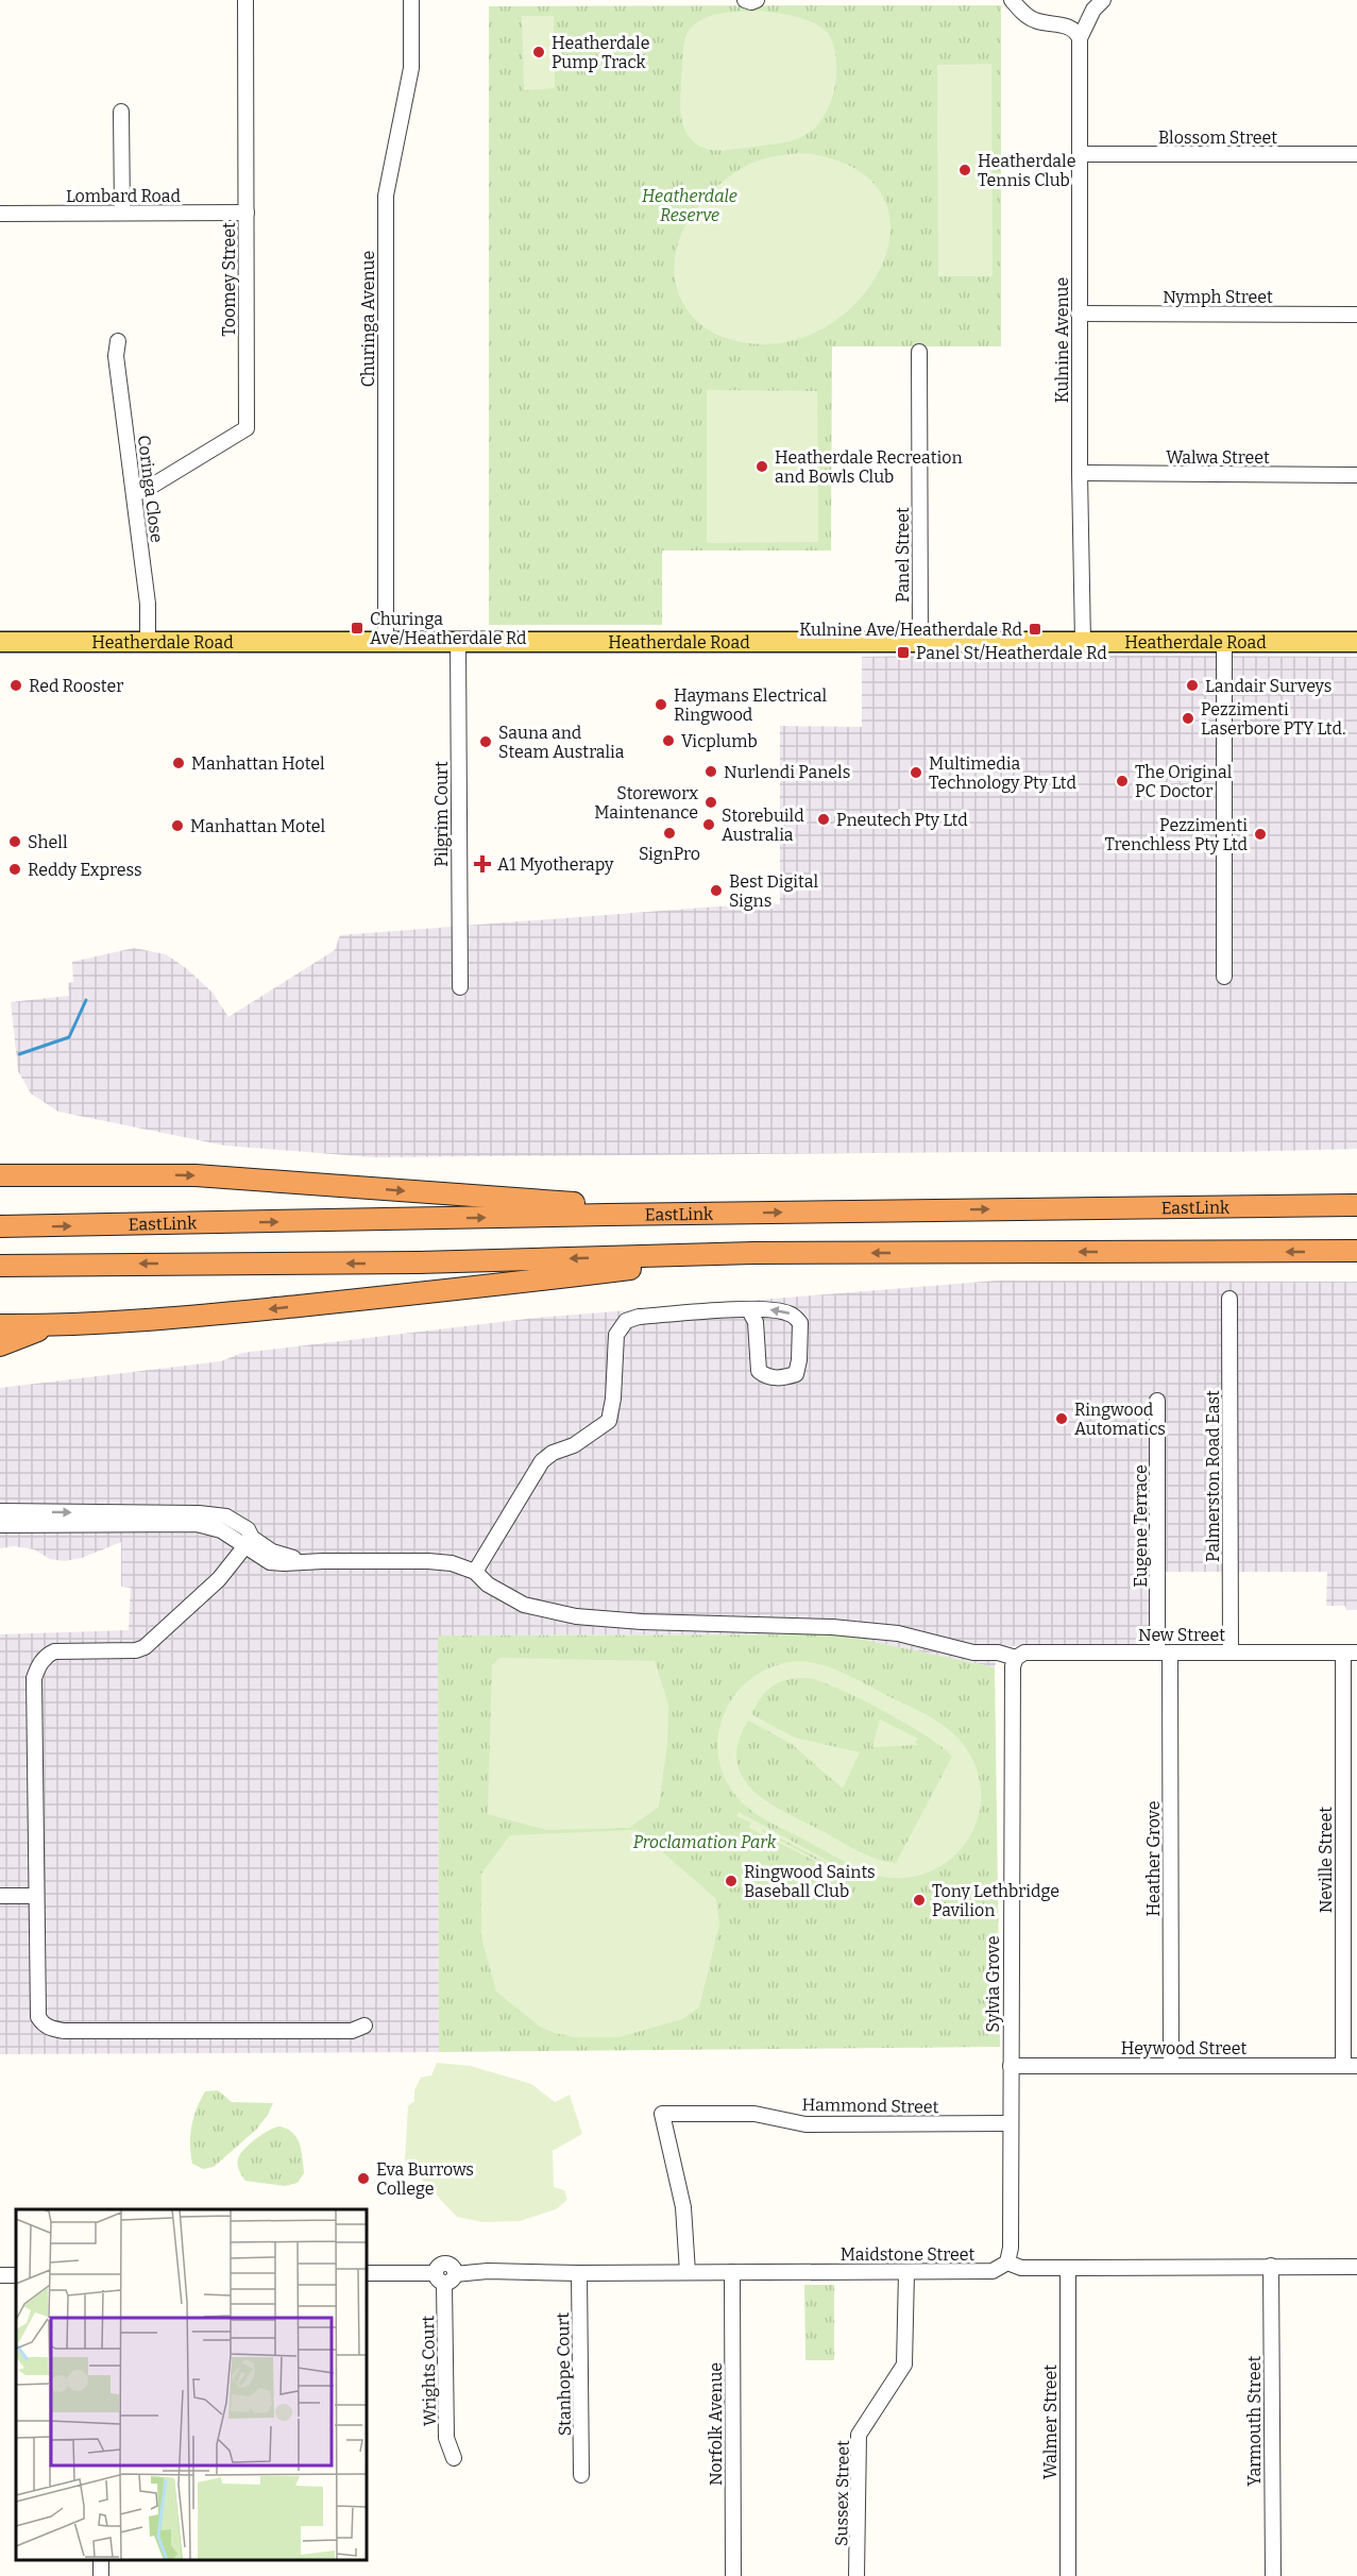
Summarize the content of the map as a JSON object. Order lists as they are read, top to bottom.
{
  "streets": {
    "highway": ["EastLink"],
    "main road": ["Heatherdale Road"],
    "street": [
      "Blossom Street",
      "Lombard Road",
      "Toomey Street",
      "Nymph Street",
      "Churinga Avenue",
      "Kulnine Avenue",
      "Walwa Street",
      "Coringa Close",
      "Panel Street",
      "Pilgrim Court",
      "Palmerston Road East",
      "Eugene Terrace",
      "New Street",
      "Heather Grove",
      "Neville Street",
      "Sylvia Grove",
      "Heywood Street",
      "Hammond Street",
      "Maidstone Street",
      "Wrights Court",
      "Stanhope Court",
      "Yarmouth Street",
      "Walmer Street",
      "Norfolk Avenue",
      "Sussex Street"
    ]
  },
  "crossings": [
    ["Blossom Street", "Kulnine Avenue"],
    ["Lombard Road", "Toomey Street"],
    ["Toomey Street", "Coringa Close"],
    ["Nymph Street", "Kulnine Avenue"],
    ["Churinga Avenue", "Heatherdale Road"],
    ["Kulnine Avenue", "Walwa Street"],
    ["Kulnine Avenue", "Heatherdale Road"],
    ["Coringa Close", "Heatherdale Road"],
    ["Panel Street", "Heatherdale Road"],
    ["Heatherdale Road", "Pilgrim Court"],
    ["Palmerston Road East", "New Street"],
    ["Eugene Terrace", "New Street"],
    ["Eugene Terrace", "Heather Grove"],
    ["New Street", "Heather Grove"],
    ["New Street", "Neville Street"],
    ["New Street", "Sylvia Grove"],
    ["Heather Grove", "Heywood Street"],
    ["Neville Street", "Heywood Street"],
    ["Sylvia Grove", "Heywood Street"],
    ["Sylvia Grove", "Hammond Street"],
    ["Sylvia Grove", "Maidstone Street"],
    ["Hammond Street", "Maidstone Street"],
    ["Maidstone Street", "Wrights Court"],
    ["Maidstone Street", "Stanhope Court"],
    ["Maidstone Street", "Yarmouth Street"],
    ["Maidstone Street", "Walmer Street"],
    ["Maidstone Street", "Norfolk Avenue"],
    ["Maidstone Street", "Sussex Street"]
  ],
  "parks": ["Heatherdale Reserve", "Proclamation Park"],
  "places": {
    "other": [
      "Heatherdale Pump Track",
      "Heatherdale Tennis Club",
      "Heatherdale Recreation and Bowls Club",
      "Red Rooster",
      "Landair Surveys",
      "Haymans Electrical Ringwood",
      "Pezzimenti Laserbore PTY Ltd.",
      "Vicplumb",
      "Sauna and Steam Australia",
      "Manhattan Hotel",
      "Nurlendi Panels",
      "Multimedia Technology Pty Ltd",
      "The Original PC Doctor",
      "Storeworx Maintenance",
      "Pneutech Pty Ltd",
      "Storebuild Australia",
      "Manhattan Motel",
      "SignPro",
      "Pezzimenti Trenchless Pty Ltd",
      "Shell",
      "Reddy Express",
      "Best Digital Signs",
      "Ringwood Automatics",
      "Ringwood Saints Baseball Club",
      "Tony Lethbridge Pavilion",
      "Eva Burrows College"
    ],
    "transit": ["Churinga Ave/Heatherdale Rd", "Kulnine Ave/Heatherdale Rd", "Panel St/Heatherdale Rd"],
    "health": ["A1 Myotherapy"]
  }
}
